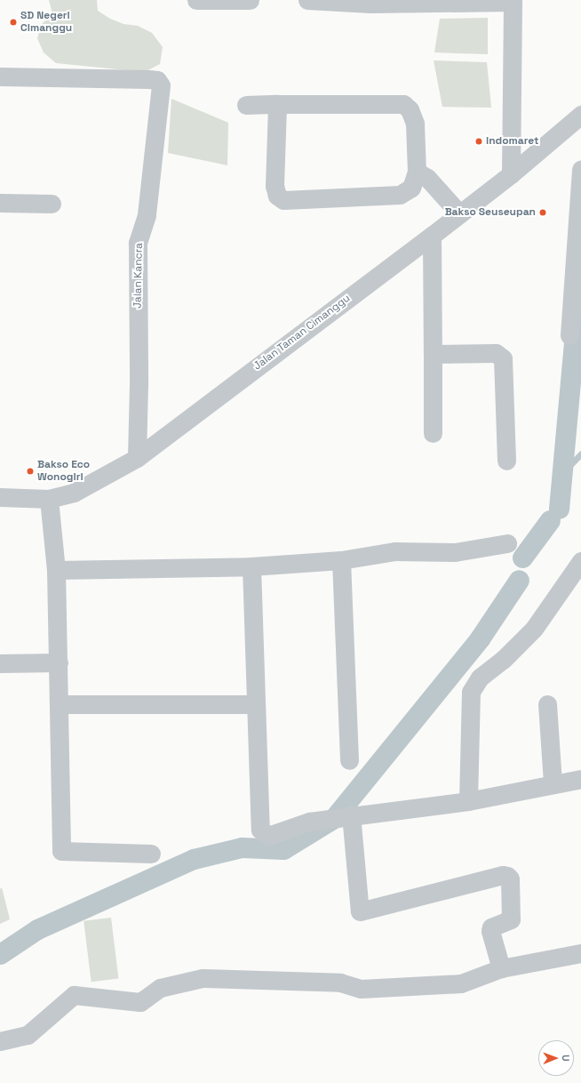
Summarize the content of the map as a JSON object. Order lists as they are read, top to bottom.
{
  "streets": {
    "street": ["Jalan Kancra", "Jalan Taman Cimanggu"]
  },
  "crossings": [
    ["Jalan Kancra", "Jalan Taman Cimanggu"]
  ],
  "places": [
    "SD Negeri Cimanggu",
    "Indomaret",
    "Bakso Seuseupan",
    "Bakso Eco Wonogiri"
  ],
  "north": "right"
}
